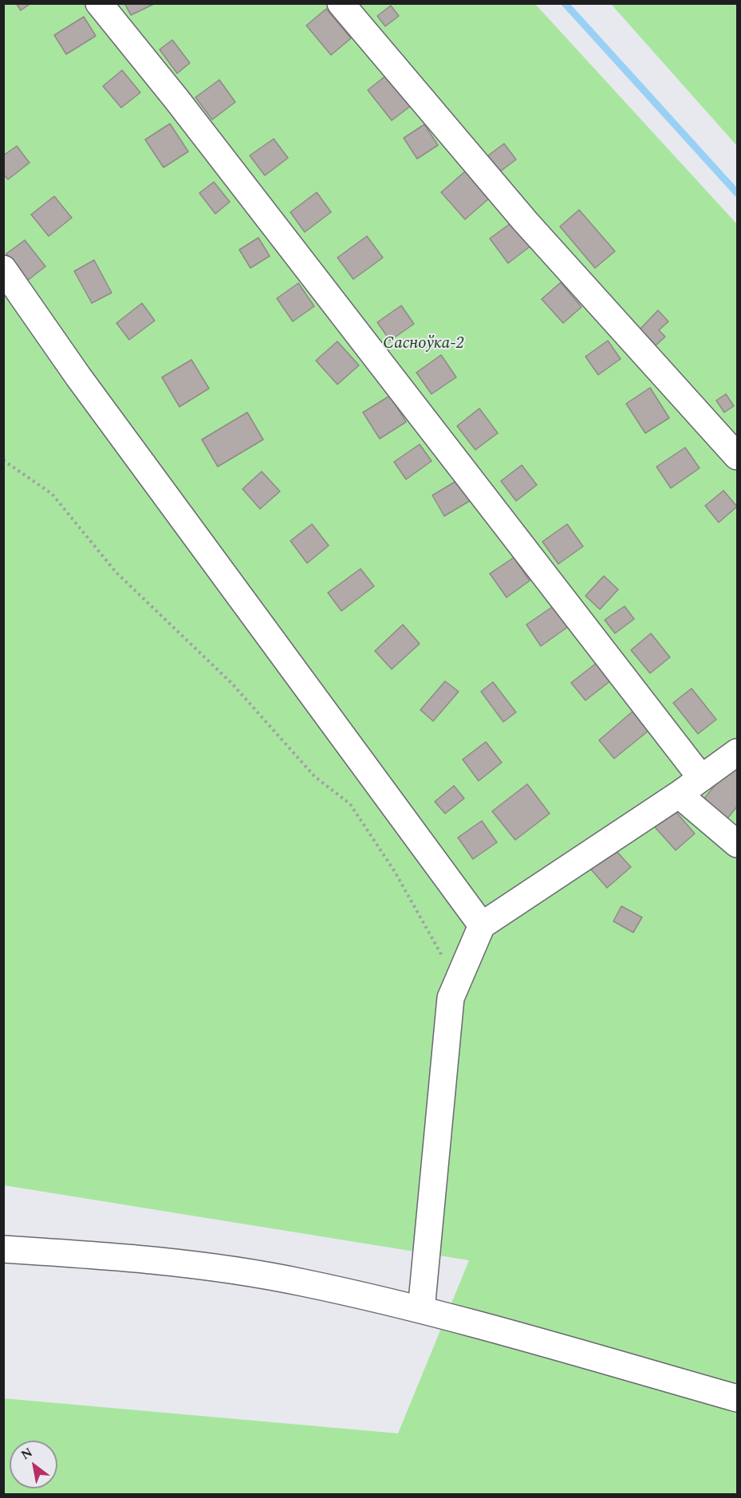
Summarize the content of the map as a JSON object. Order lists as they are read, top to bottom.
{
  "parks": ["Сасноўка-2"],
  "north": "top left"
}
